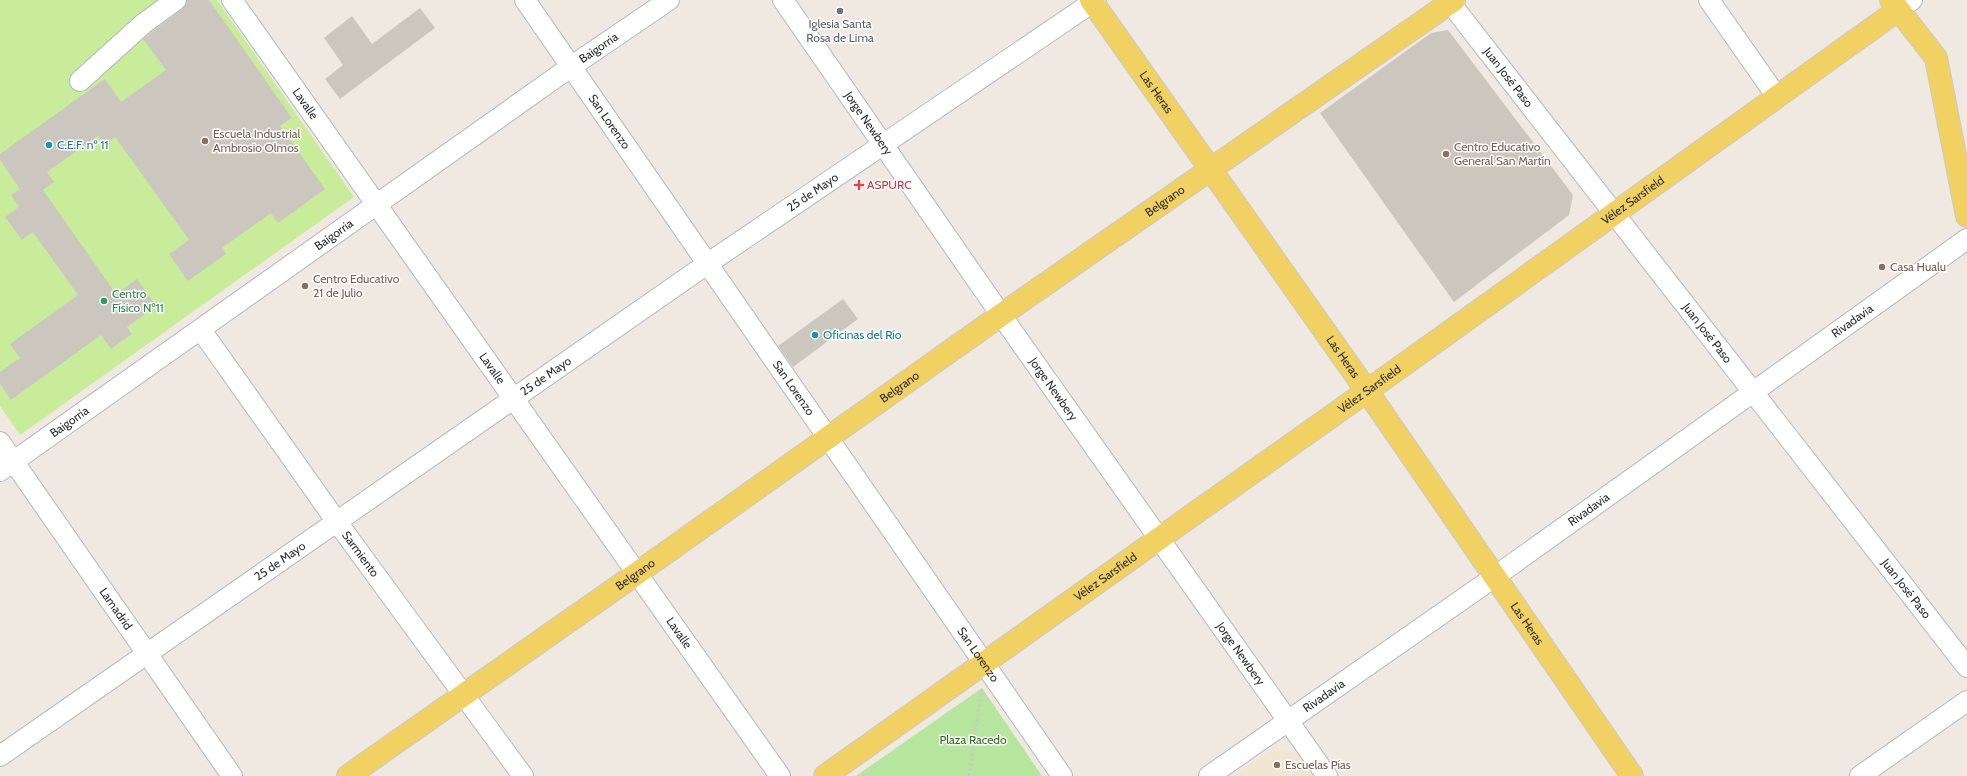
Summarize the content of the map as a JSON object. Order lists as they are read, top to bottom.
{
  "streets": {
    "main road": ["Las Heras", "Belgrano", "Vélez Sarsfield"],
    "street": [
      "Baigorria",
      "Juan José Paso",
      "Lavalle",
      "San Lorenzo",
      "Jorge Newbery",
      "25 de Mayo",
      "Rivadavia",
      "Sarmiento",
      "Lamadrid"
    ]
  },
  "crossings": [
    ["Baigorria", "Lavalle"],
    ["Baigorria", "San Lorenzo"],
    ["Baigorria", "Sarmiento"],
    ["Baigorria", "Lamadrid"],
    ["Juan José Paso", "Belgrano"],
    ["Juan José Paso", "Vélez Sarsfield"],
    ["Juan José Paso", "Rivadavia"],
    ["Las Heras", "25 de Mayo"],
    ["Las Heras", "Belgrano"],
    ["Las Heras", "Vélez Sarsfield"],
    ["Las Heras", "Rivadavia"],
    ["Lavalle", "25 de Mayo"],
    ["Lavalle", "Belgrano"],
    ["San Lorenzo", "25 de Mayo"],
    ["San Lorenzo", "Belgrano"],
    ["San Lorenzo", "Vélez Sarsfield"],
    ["Jorge Newbery", "25 de Mayo"],
    ["Jorge Newbery", "Belgrano"],
    ["Jorge Newbery", "Vélez Sarsfield"],
    ["Jorge Newbery", "Rivadavia"],
    ["25 de Mayo", "Sarmiento"],
    ["25 de Mayo", "Lamadrid"],
    ["Belgrano", "Sarmiento"]
  ],
  "parks": ["Plaza Racedo"],
  "places": {
    "other": [
      "Iglesia Santa Rosa de Lima",
      "Escuela Industrial Ambrosio Olmos",
      "C.E.F. nº 11",
      "Centro Educativo General San Martín",
      "Casa Hualu",
      "Centro Educativo 21 de Julio",
      "Centro Físico Nº11",
      "Oficinas del Río",
      "Escuelas Pías"
    ],
    "health": ["ASPURC"]
  }
}
